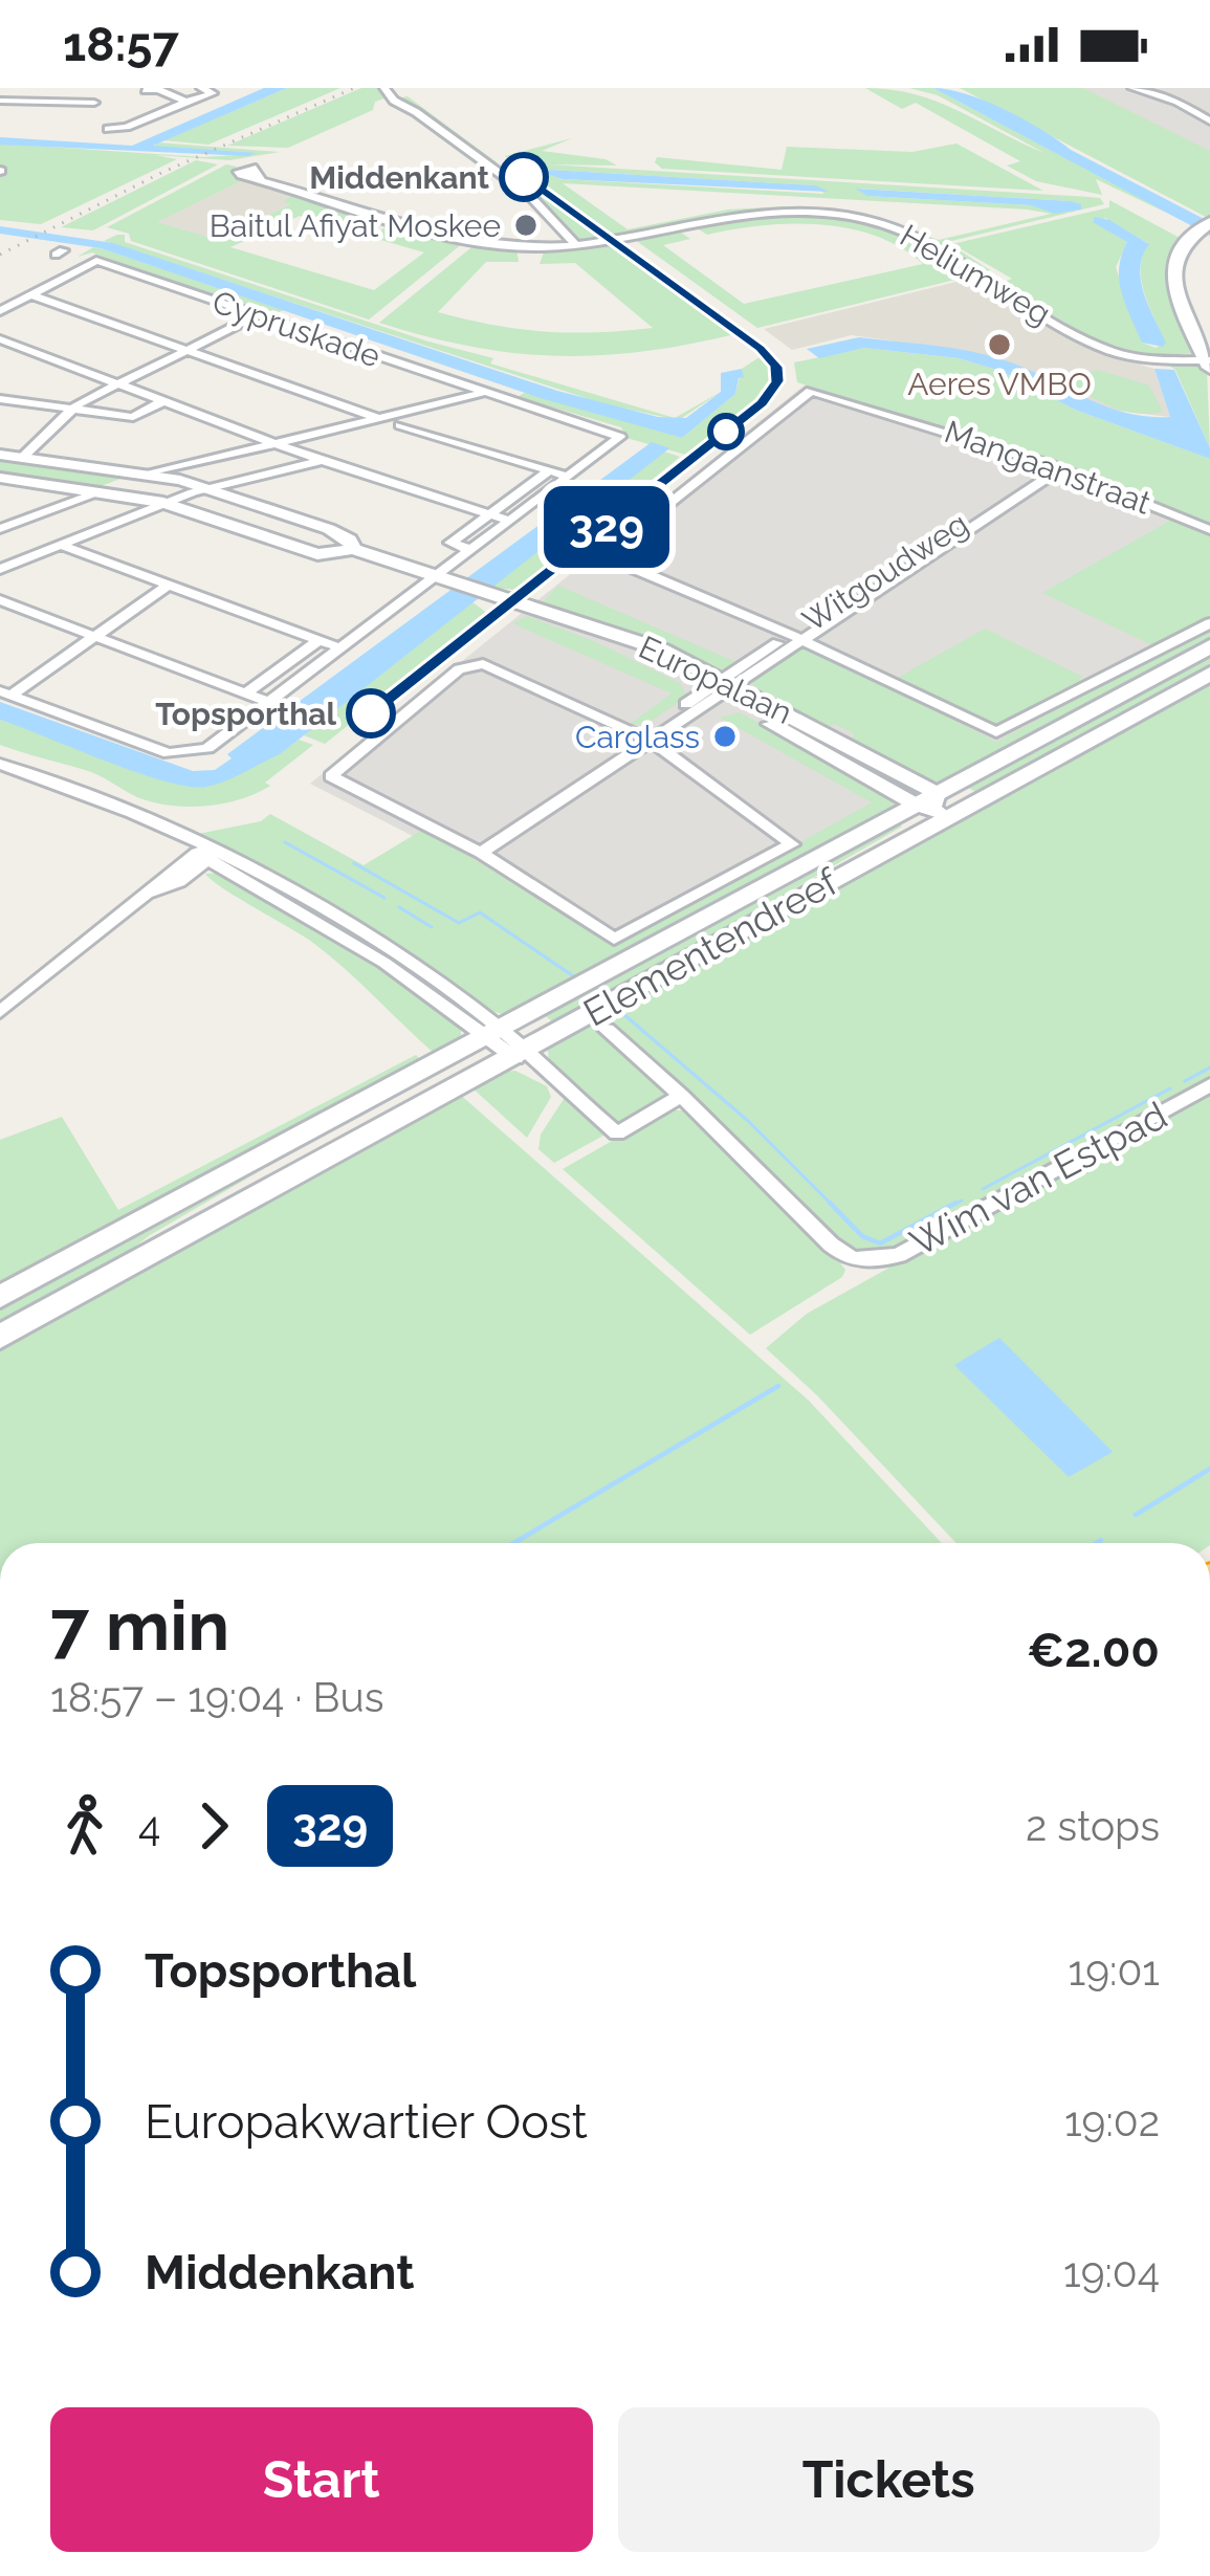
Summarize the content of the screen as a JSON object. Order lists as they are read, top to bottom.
{
  "streets": {
    "main road": ["Elementendreef"],
    "street": [
      "Heliumweg",
      "Cypruskade",
      "Mangaanstraat",
      "Witgoudweg",
      "Europalaan",
      "Wim van Estpad"
    ]
  },
  "crossings": [
    ["Mangaanstraat", "Witgoudweg"],
    ["Witgoudweg", "Europalaan"],
    ["Europalaan", "Elementendreef"]
  ],
  "places": [
    "Middenkant",
    "Baitul Afiyat Moskee",
    "Aeres VMBO",
    "Topsporthal",
    "Carglass"
  ],
  "lines": ["bus line 329"],
  "page": {
    "status": "18:57",
    "on_map": "329",
    "heading": ["7 min", "18:57 – 19:04 · Bus", "€2.00"],
    "legs": ["4", "329", "2 stops"],
    "list": [
      {
        "name": "Topsporthal",
        "value": "19:01"
      },
      {
        "name": "Europakwartier Oost",
        "value": "19:02"
      },
      {
        "name": "Middenkant",
        "value": "19:04"
      }
    ],
    "buttons": ["Start", "Tickets"]
  }
}
